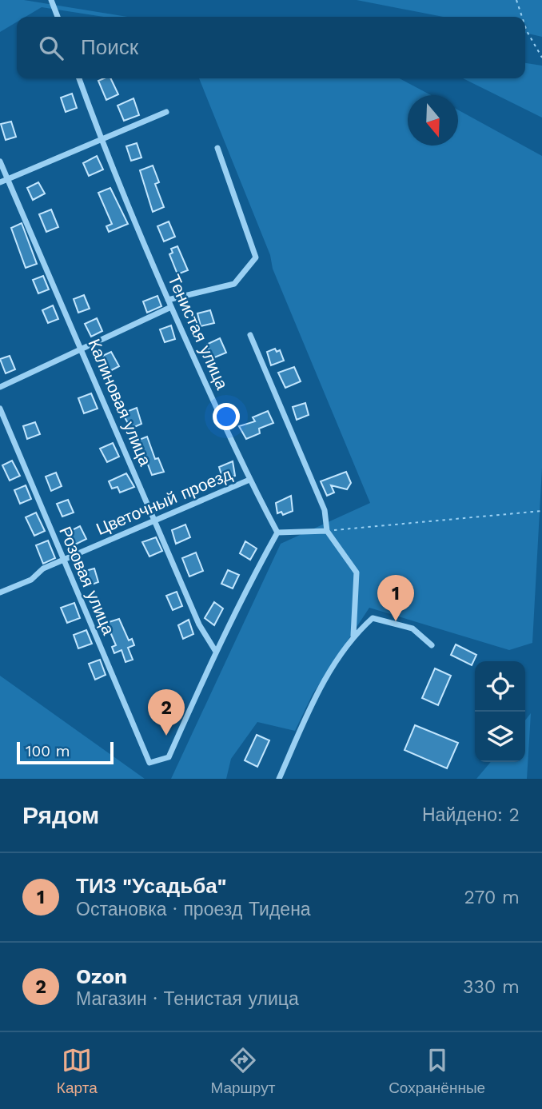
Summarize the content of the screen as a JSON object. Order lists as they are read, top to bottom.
{
  "streets": {
    "street": [
      "Тенистая улица",
      "Калиновая улица",
      "Цветочный проезд",
      "Розовая улица"
    ]
  },
  "crossings": [
    ["Тенистая улица", "Цветочный проезд"],
    ["Калиновая улица", "Цветочный проезд"],
    ["Калиновая улица", "Розовая улица"],
    ["Цветочный проезд", "Розовая улица"]
  ],
  "scale_bar": "100 m",
  "north": "bottom",
  "page": {
    "search": "Поиск",
    "pins": ["1", "2"],
    "scale": "100 m",
    "heading": ["Рядом", "Найдено: 2"],
    "list": [
      {
        "mark": "1",
        "name": "ТИЗ \"Усадьба\"",
        "note": "Остановка · проезд Тидена",
        "value": "270 m"
      },
      {
        "mark": "2",
        "name": "Ozon",
        "note": "Магазин · Тенистая улица",
        "value": "330 m"
      }
    ],
    "nav": ["Карта", "Маршрут", "Сохранённые"]
  }
}
